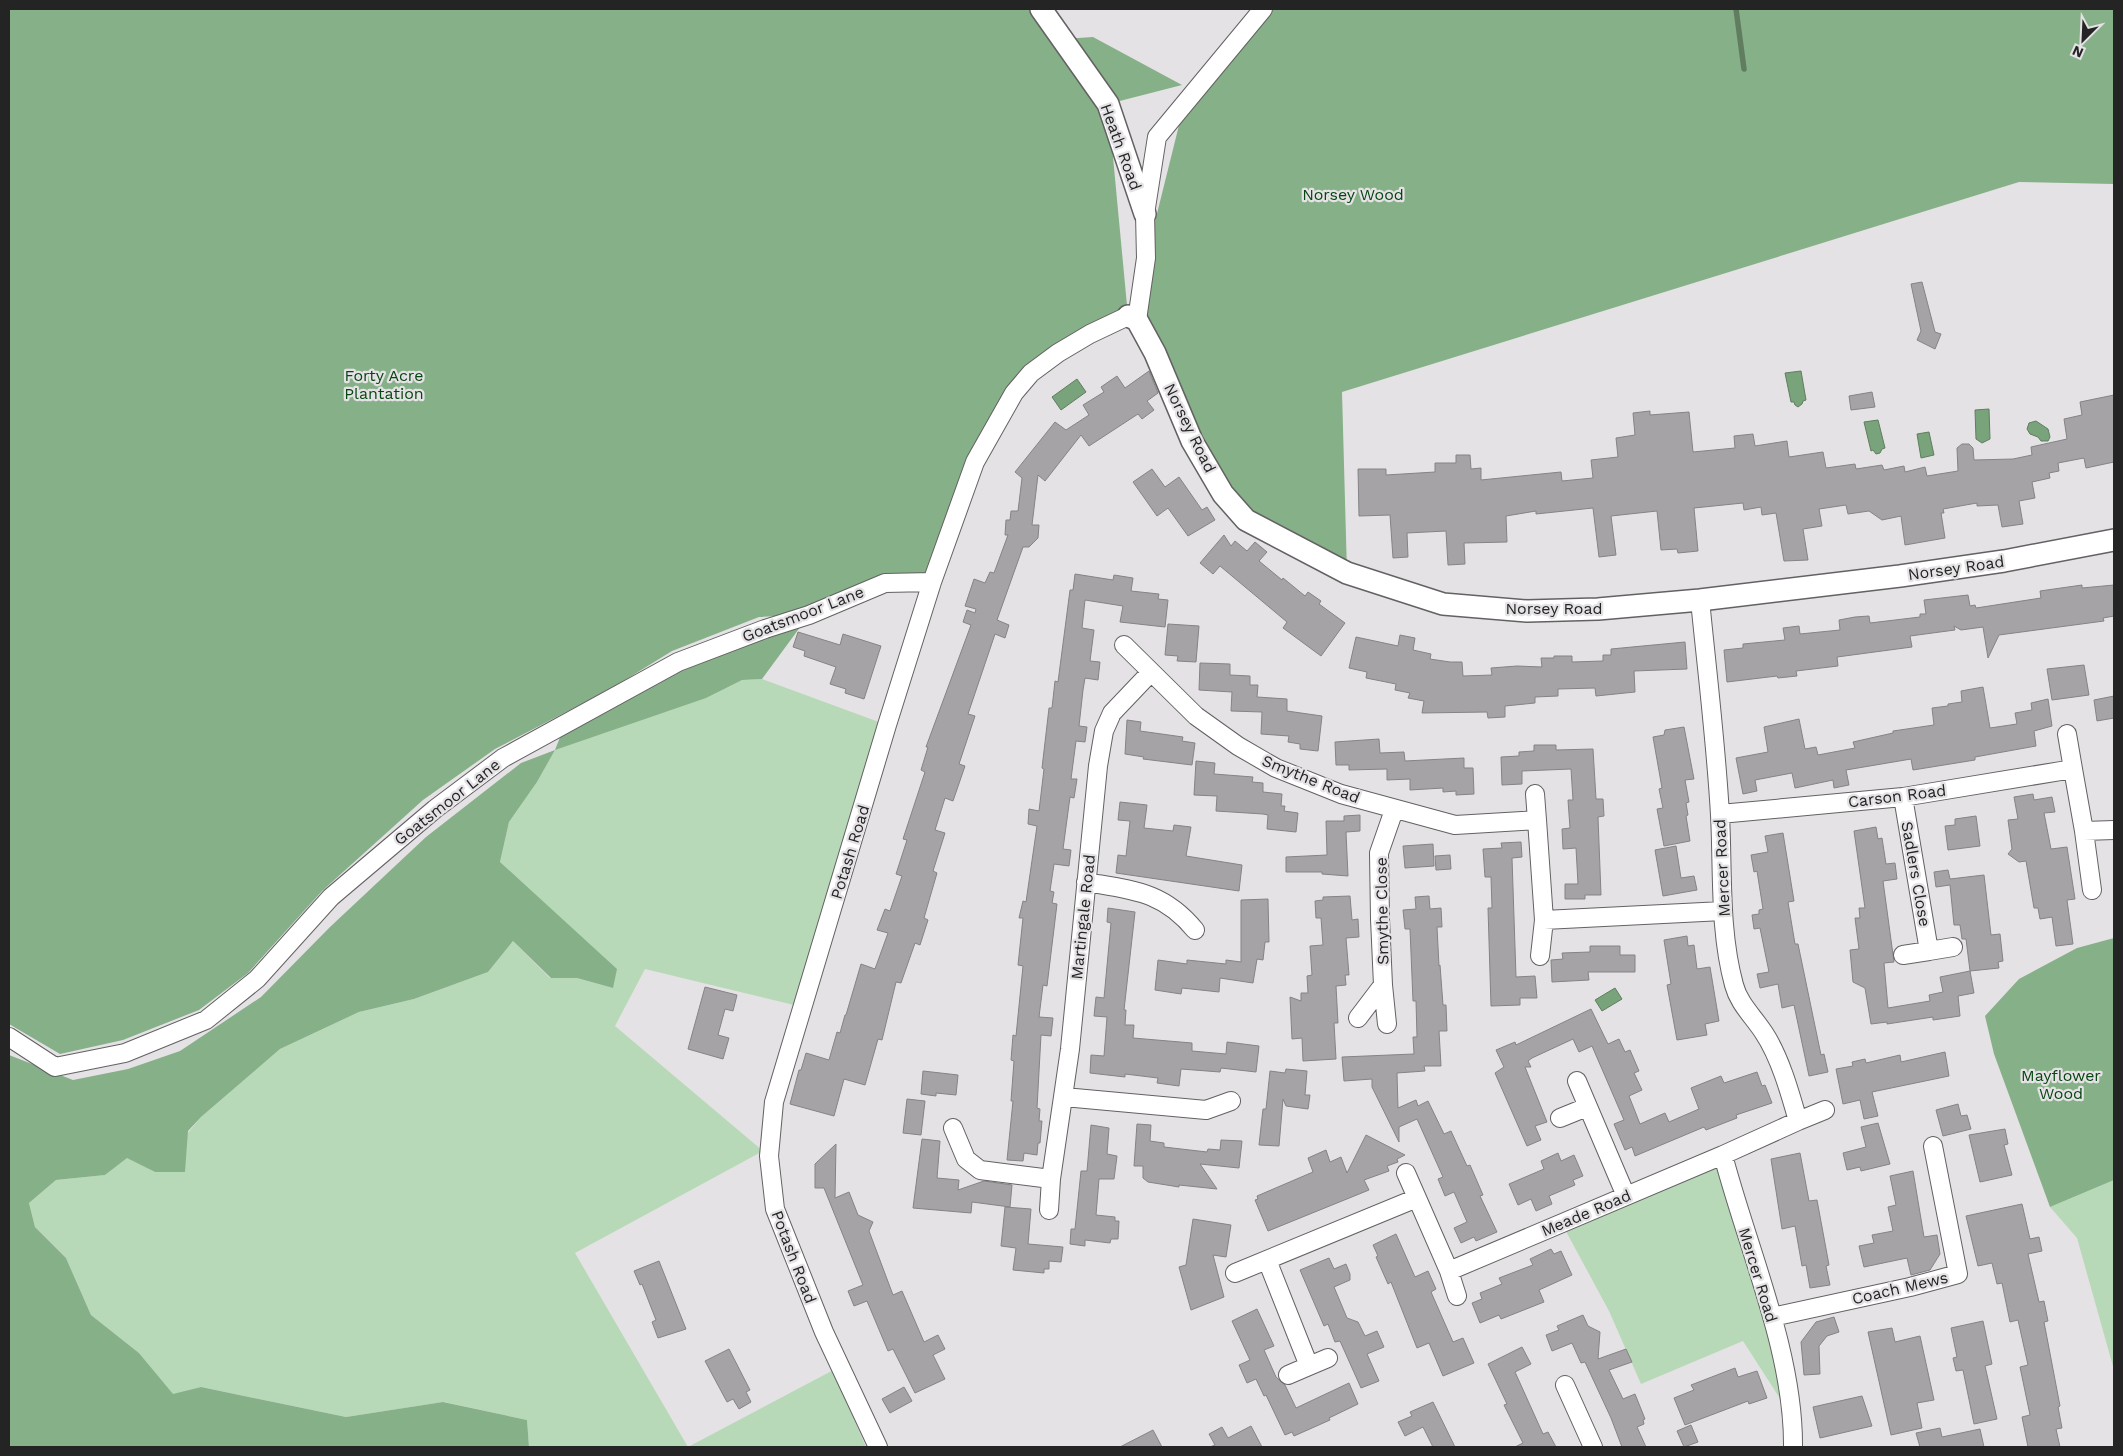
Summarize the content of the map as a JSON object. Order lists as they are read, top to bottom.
{
  "streets": {
    "street": [
      "Heath Road",
      "Norsey Road",
      "Goatsmoor Lane",
      "Smythe Road",
      "Carson Road",
      "Potash Road",
      "Mercer Road",
      "Sadlers Close",
      "Smythe Close",
      "Martingale Road",
      "Meade Road",
      "Coach Mews"
    ]
  },
  "crossings": [
    ["Norsey Road", "Potash Road"],
    ["Norsey Road", "Mercer Road"],
    ["Goatsmoor Lane", "Potash Road"],
    ["Smythe Road", "Smythe Close"],
    ["Smythe Road", "Martingale Road"],
    ["Carson Road", "Mercer Road"],
    ["Carson Road", "Sadlers Close"],
    ["Mercer Road", "Meade Road"],
    ["Mercer Road", "Coach Mews"]
  ],
  "parks": ["Norsey Wood", "Forty Acre Plantation", "Mayflower Wood"],
  "north": "bottom left"
}
